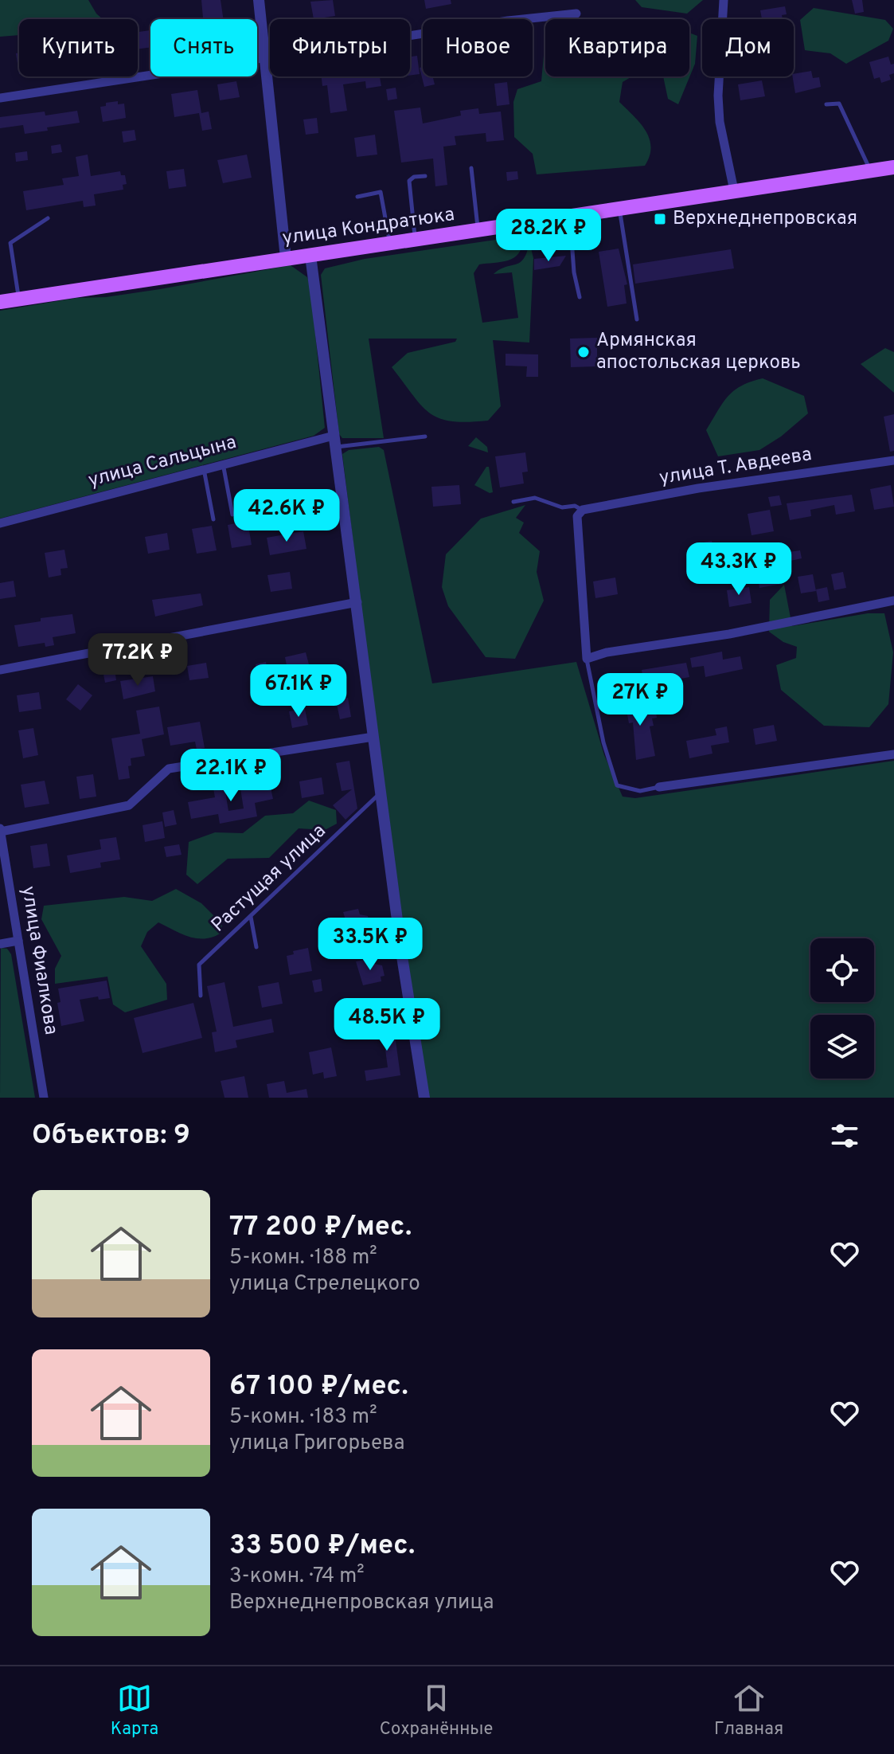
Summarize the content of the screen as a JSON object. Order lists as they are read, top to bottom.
{
  "streets": {
    "main road": ["улица Кондратюка"],
    "street": ["улица Сальцына", "улица Т. Авдеева", "улица Фиалкова"],
    "lane": ["Растущая улица"]
  },
  "places": {
    "transit": ["Верхнеднепровская"],
    "other": ["Армянская апостольская церковь"]
  },
  "page": {
    "chip": [
      "Купить",
      "Снять",
      "Фильтры",
      "Новое",
      "Квартира",
      "Дом"
    ],
    "price": [
      "28.2K ₽",
      "42.6K ₽",
      "43.3K ₽",
      "77.2K ₽",
      "67.1K ₽",
      "27K ₽",
      "22.1K ₽",
      "33.5K ₽",
      "48.5K ₽"
    ],
    "heading": "Объектов: 9",
    "list": [
      {
        "name": "77 200 ₽/мес.",
        "note": "5-комн. · 188 m² · улица Стрелецкого"
      },
      {
        "name": "67 100 ₽/мес.",
        "note": "5-комн. · 183 m² · улица Григорьева"
      },
      {
        "name": "33 500 ₽/мес.",
        "note": "3-комн. · 74 m² · Верхнеднепровская улица"
      }
    ],
    "tabs": ["Карта", "Сохранённые", "Главная"]
  }
}
